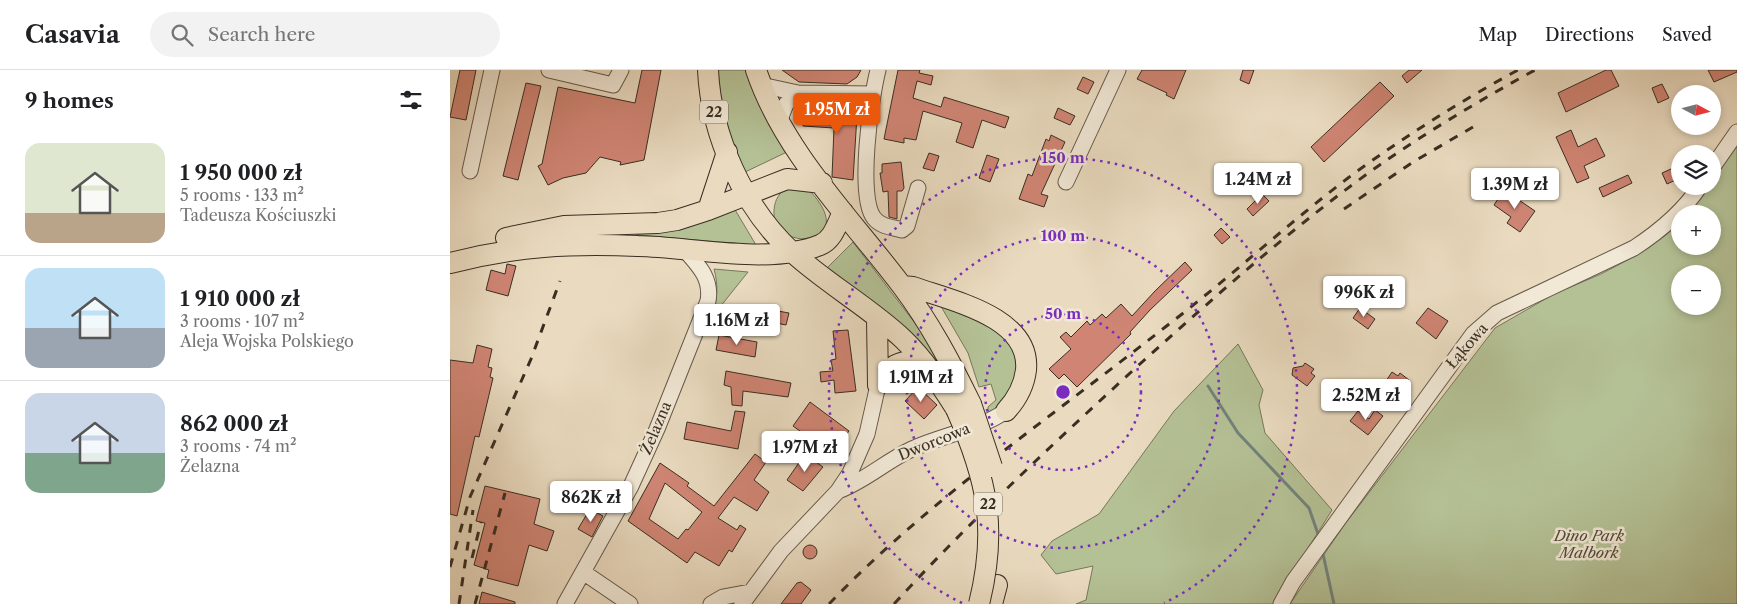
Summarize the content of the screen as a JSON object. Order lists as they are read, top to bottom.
{
  "streets": {
    "main road": ["22"],
    "street": ["Łąkowa", "Żelazna", "Dworcowa"]
  },
  "parks": ["Dino Park Malbork"],
  "north": "right",
  "page": {
    "header": "Casavia",
    "search": "Search here",
    "nav": ["Map", "Directions", "Saved"],
    "heading": "9 homes",
    "map_buttons": ["+", "−"],
    "price": [
      "1.95M zł",
      "1.24M zł",
      "1.39M zł",
      "996K zł",
      "1.16M zł",
      "1.91M zł",
      "2.52M zł",
      "1.97M zł",
      "862K zł"
    ],
    "list": [
      {
        "name": "1 950 000 zł",
        "note": "5 rooms · 133 m² · Tadeusza Kościuszki"
      },
      {
        "name": "1 910 000 zł",
        "note": "3 rooms · 107 m² · Aleja Wojska Polskiego"
      },
      {
        "name": "862 000 zł",
        "note": "3 rooms · 74 m² · Żelazna"
      }
    ]
  },
  "rings": ["150 m", "100 m", "50 m"]
}
